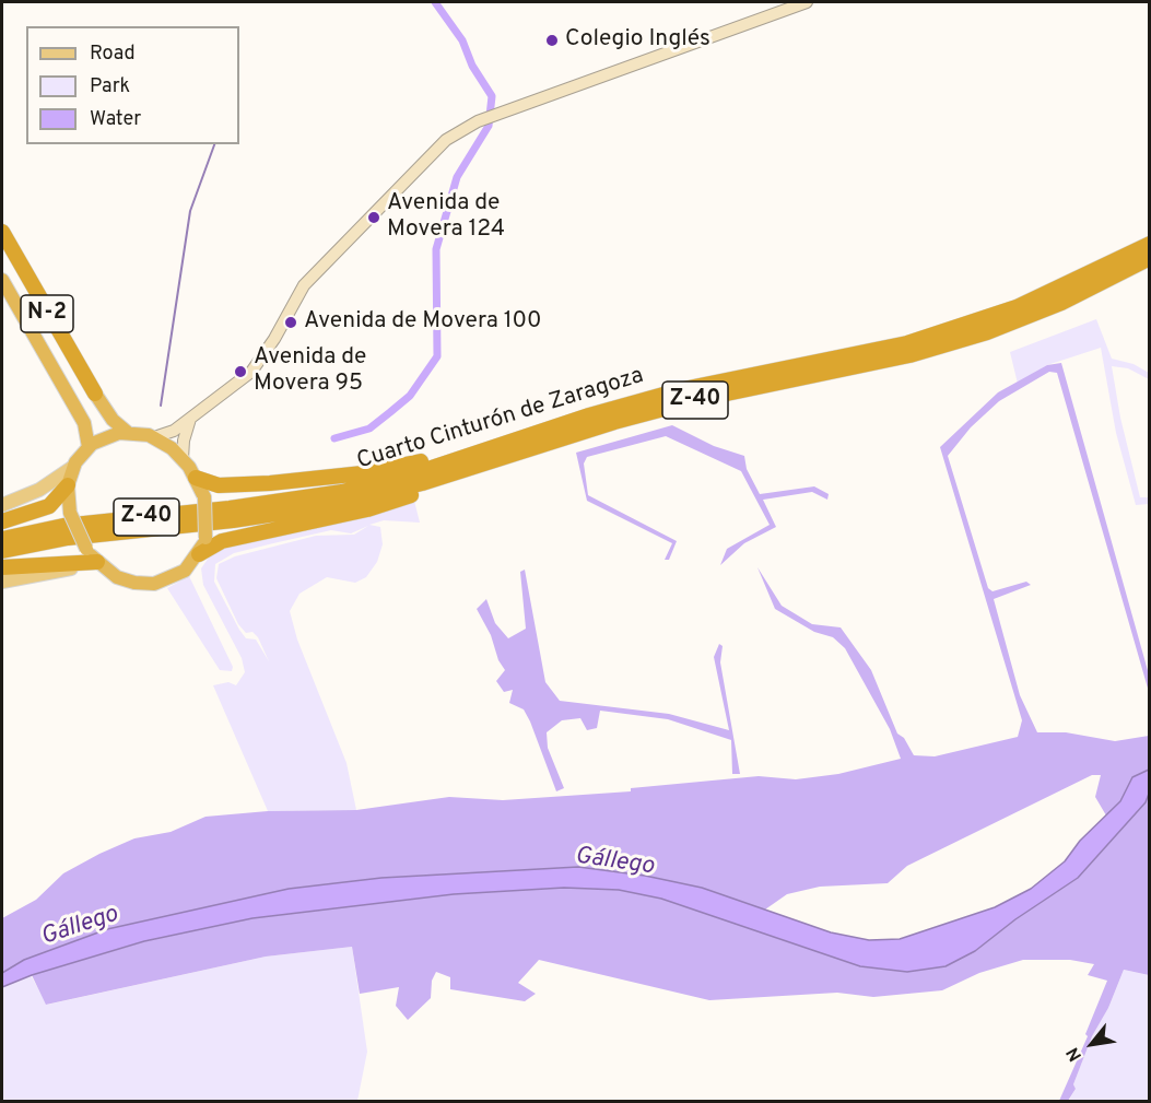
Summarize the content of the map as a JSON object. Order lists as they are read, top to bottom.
{
  "streets": {
    "highway": ["N-2", "Z-40", "Cuarto Cinturón de Zaragoza"]
  },
  "water": ["Gállego"],
  "places": [
    "Colegio Inglés",
    "Avenida de Movera 124",
    "Avenida de Movera 100",
    "Avenida de Movera 95"
  ],
  "legend": ["Road", "Park", "Water"],
  "north": "bottom left"
}
